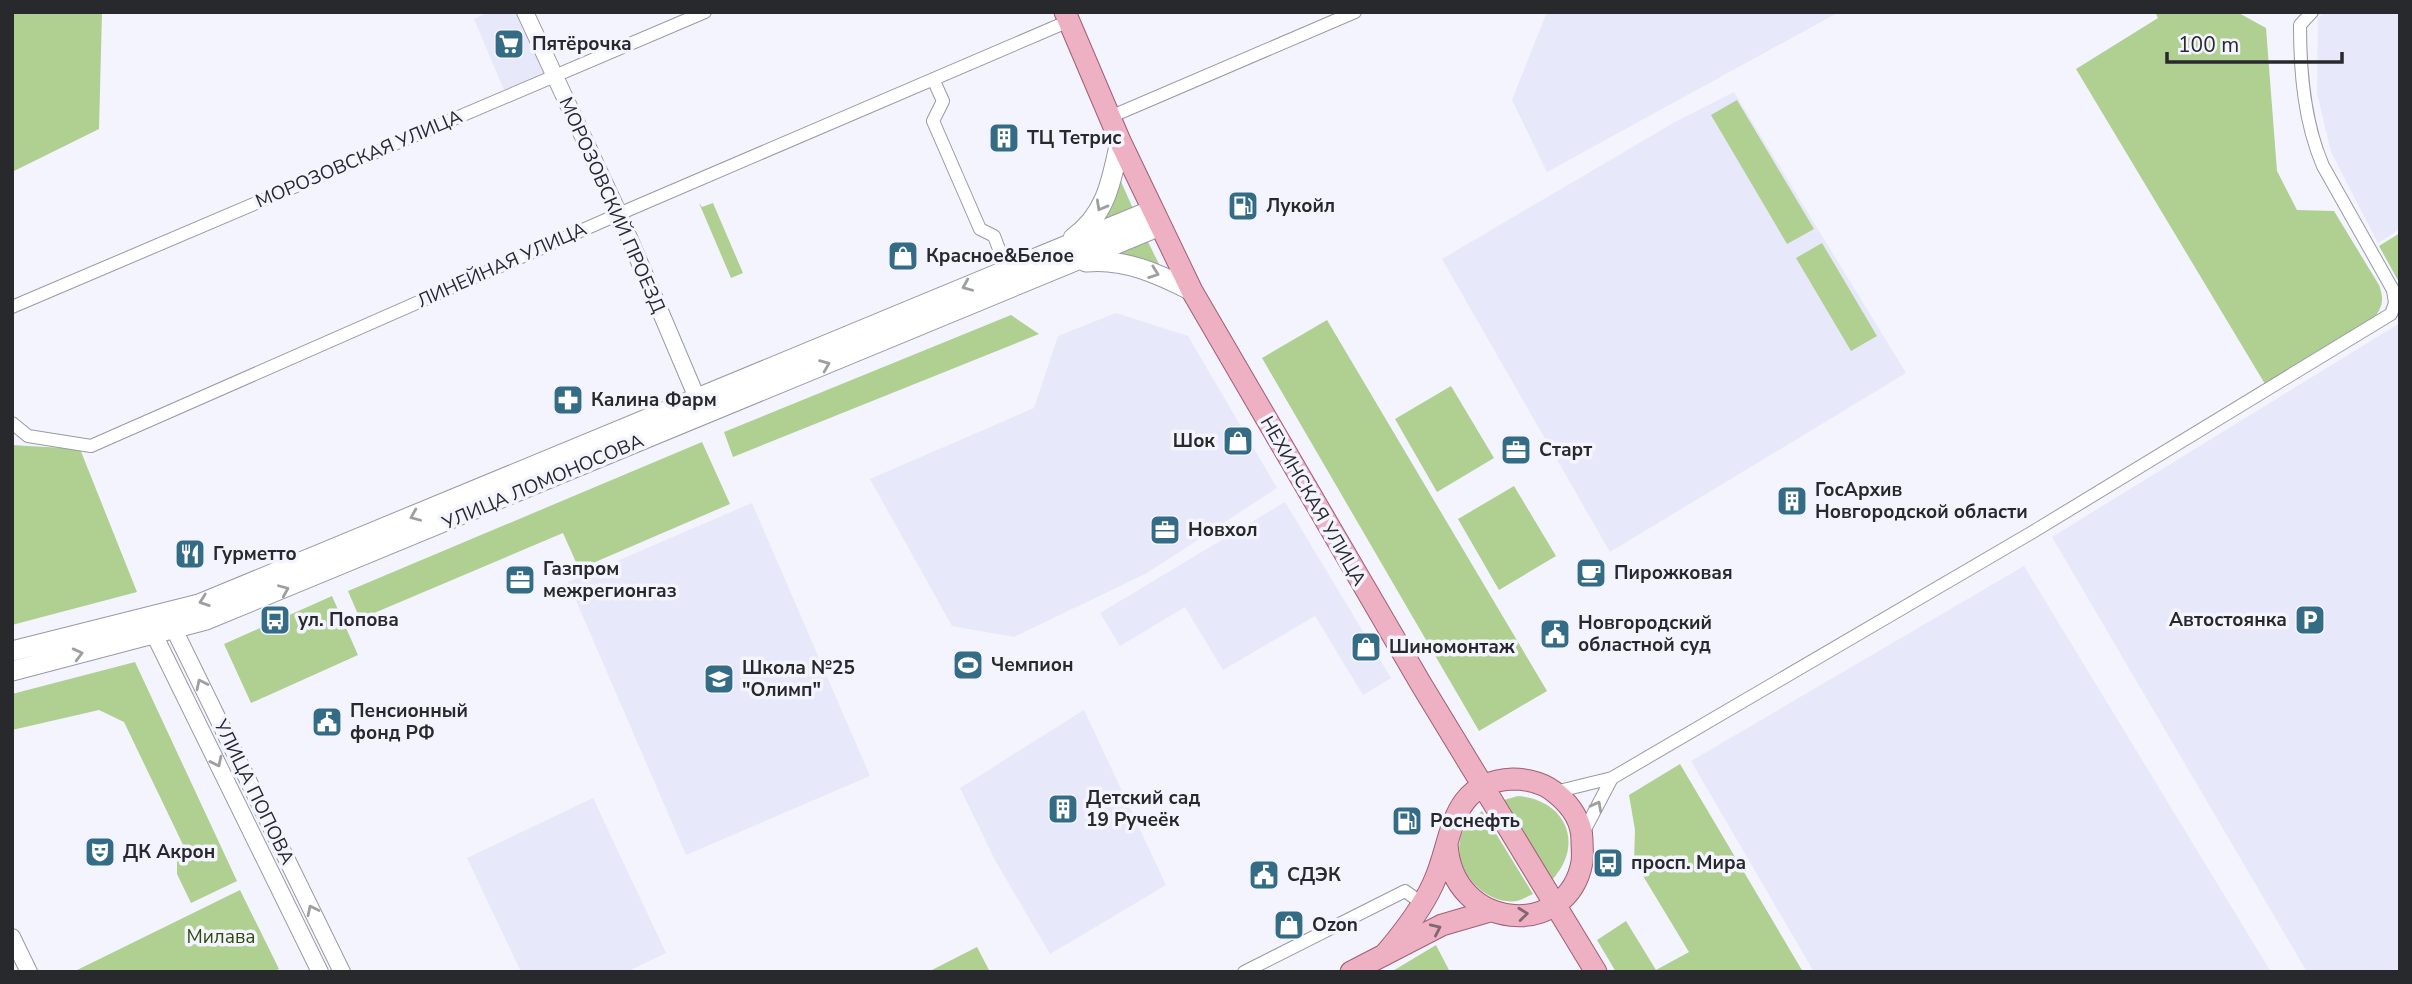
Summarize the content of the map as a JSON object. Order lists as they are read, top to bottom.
{
  "streets": {
    "main road": ["УЛИЦА ЛОМОНОСОВА", "НЕХИНСКАЯ УЛИЦА"],
    "street": [
      "МОРОЗОВСКАЯ УЛИЦА",
      "МОРОЗОВСКИЙ ПРОЕЗД",
      "ЛИНЕЙНАЯ УЛИЦА",
      "УЛИЦА ПОПОВА"
    ]
  },
  "crossings": [
    ["МОРОЗОВСКАЯ УЛИЦА", "МОРОЗОВСКИЙ ПРОЕЗД"],
    ["МОРОЗОВСКИЙ ПРОЕЗД", "ЛИНЕЙНАЯ УЛИЦА"],
    ["МОРОЗОВСКИЙ ПРОЕЗД", "УЛИЦА ЛОМОНОСОВА"],
    ["ЛИНЕЙНАЯ УЛИЦА", "НЕХИНСКАЯ УЛИЦА"],
    ["УЛИЦА ЛОМОНОСОВА", "НЕХИНСКАЯ УЛИЦА"],
    ["УЛИЦА ЛОМОНОСОВА", "УЛИЦА ПОПОВА"]
  ],
  "parks": ["Милава"],
  "places": {
    "supermarket": ["Пятёрочка"],
    "building": ["ТЦ Тетрис", "ГосАрхив Новгородской области", "Детский сад 19 Ручеёк"],
    "fuel station": ["Лукойл", "Роснефть"],
    "shop": [
      "Красное&Белое",
      "Шок",
      "Шиномонтаж",
      "Ozon"
    ],
    "pharmacy": ["Калина Фарм"],
    "office": ["Старт", "Новхол", "Газпром межрегионгаз"],
    "restaurant": ["Гурметто"],
    "cafe": ["Пирожковая"],
    "bus stop": ["ул. Попова", "просп. Мира"],
    "parking": ["Автостоянка"],
    "public building": ["Новгородский областной суд", "Пенсионный фонд РФ", "СДЭК"],
    "sports": ["Чемпион"],
    "school or university": ["Школа №25 \"Олимп\""],
    "theatre": ["ДК Акрон"]
  },
  "scale_bar": "100 m"
}
